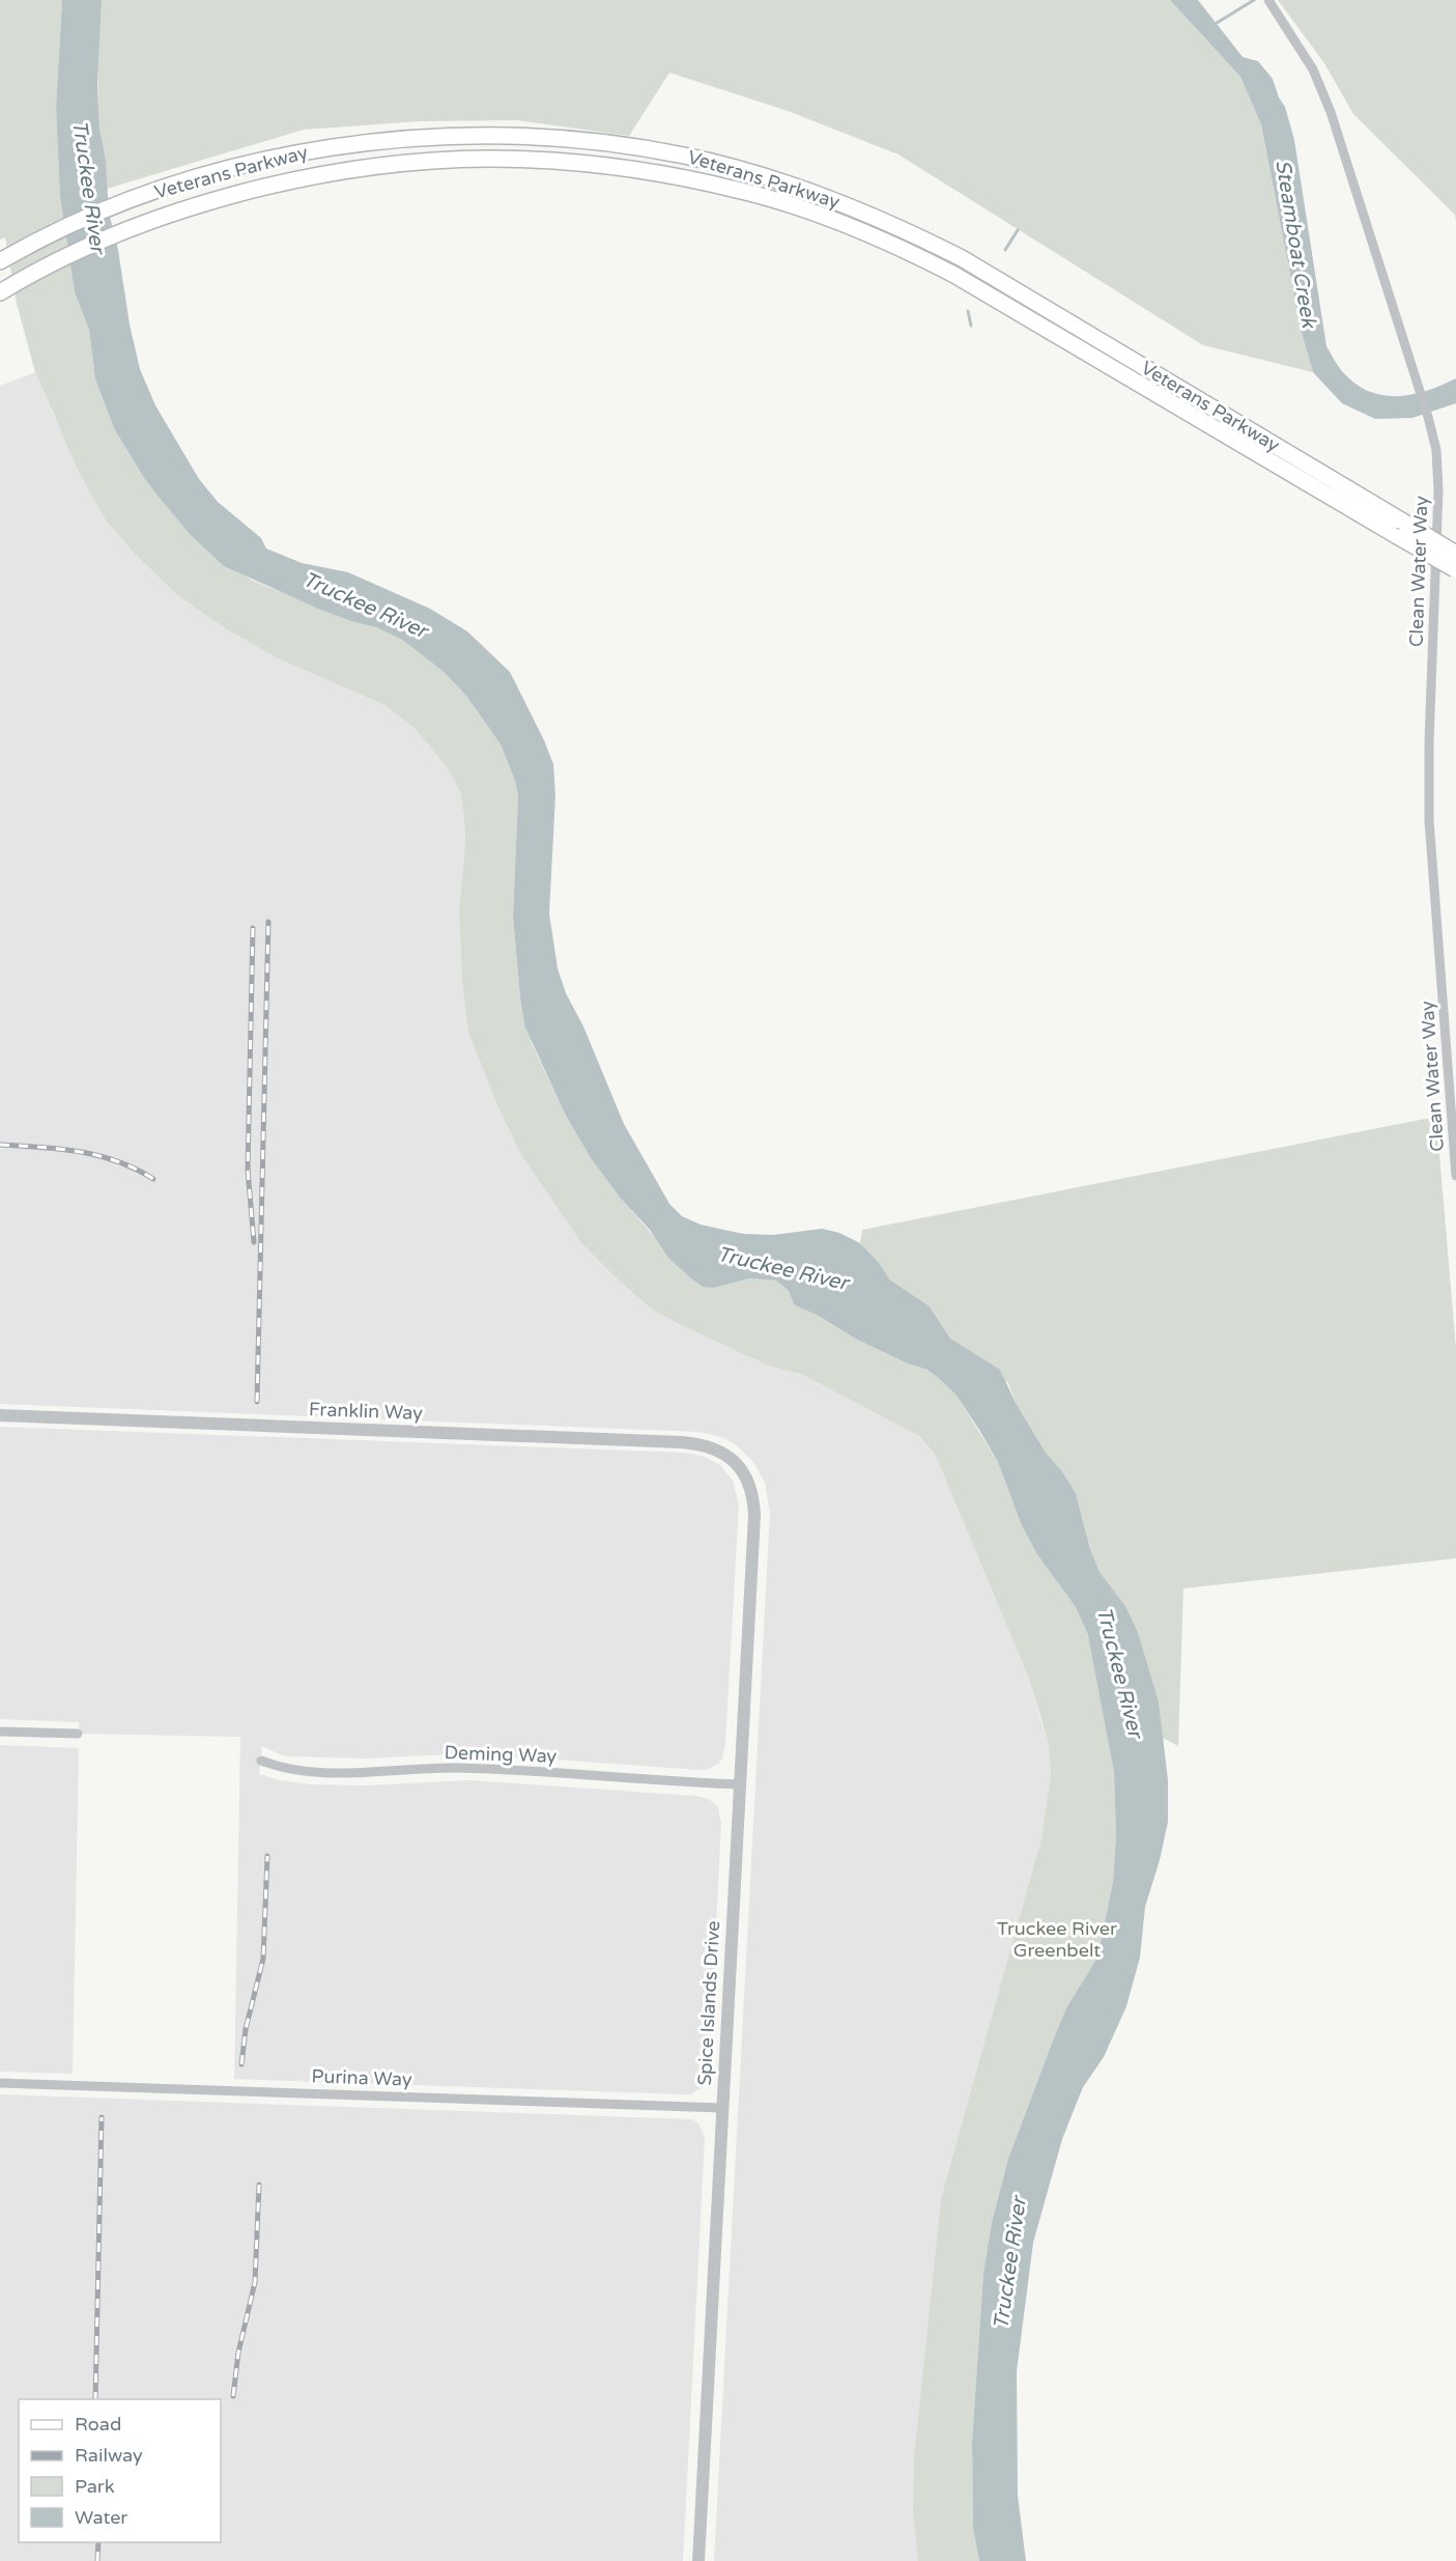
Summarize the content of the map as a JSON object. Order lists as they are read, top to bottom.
{
  "streets": {
    "main road": ["Veterans Parkway"],
    "street": [
      "Clean Water Way",
      "Franklin Way",
      "Deming Way",
      "Spice Islands Drive",
      "Purina Way"
    ]
  },
  "crossings": [
    ["Franklin Way", "Spice Islands Drive"],
    ["Deming Way", "Spice Islands Drive"],
    ["Spice Islands Drive", "Purina Way"]
  ],
  "water": ["Truckee River", "Steamboat Creek"],
  "parks": ["Truckee River Greenbelt"],
  "legend": [
    "Road",
    "Railway",
    "Park",
    "Water"
  ]
}
